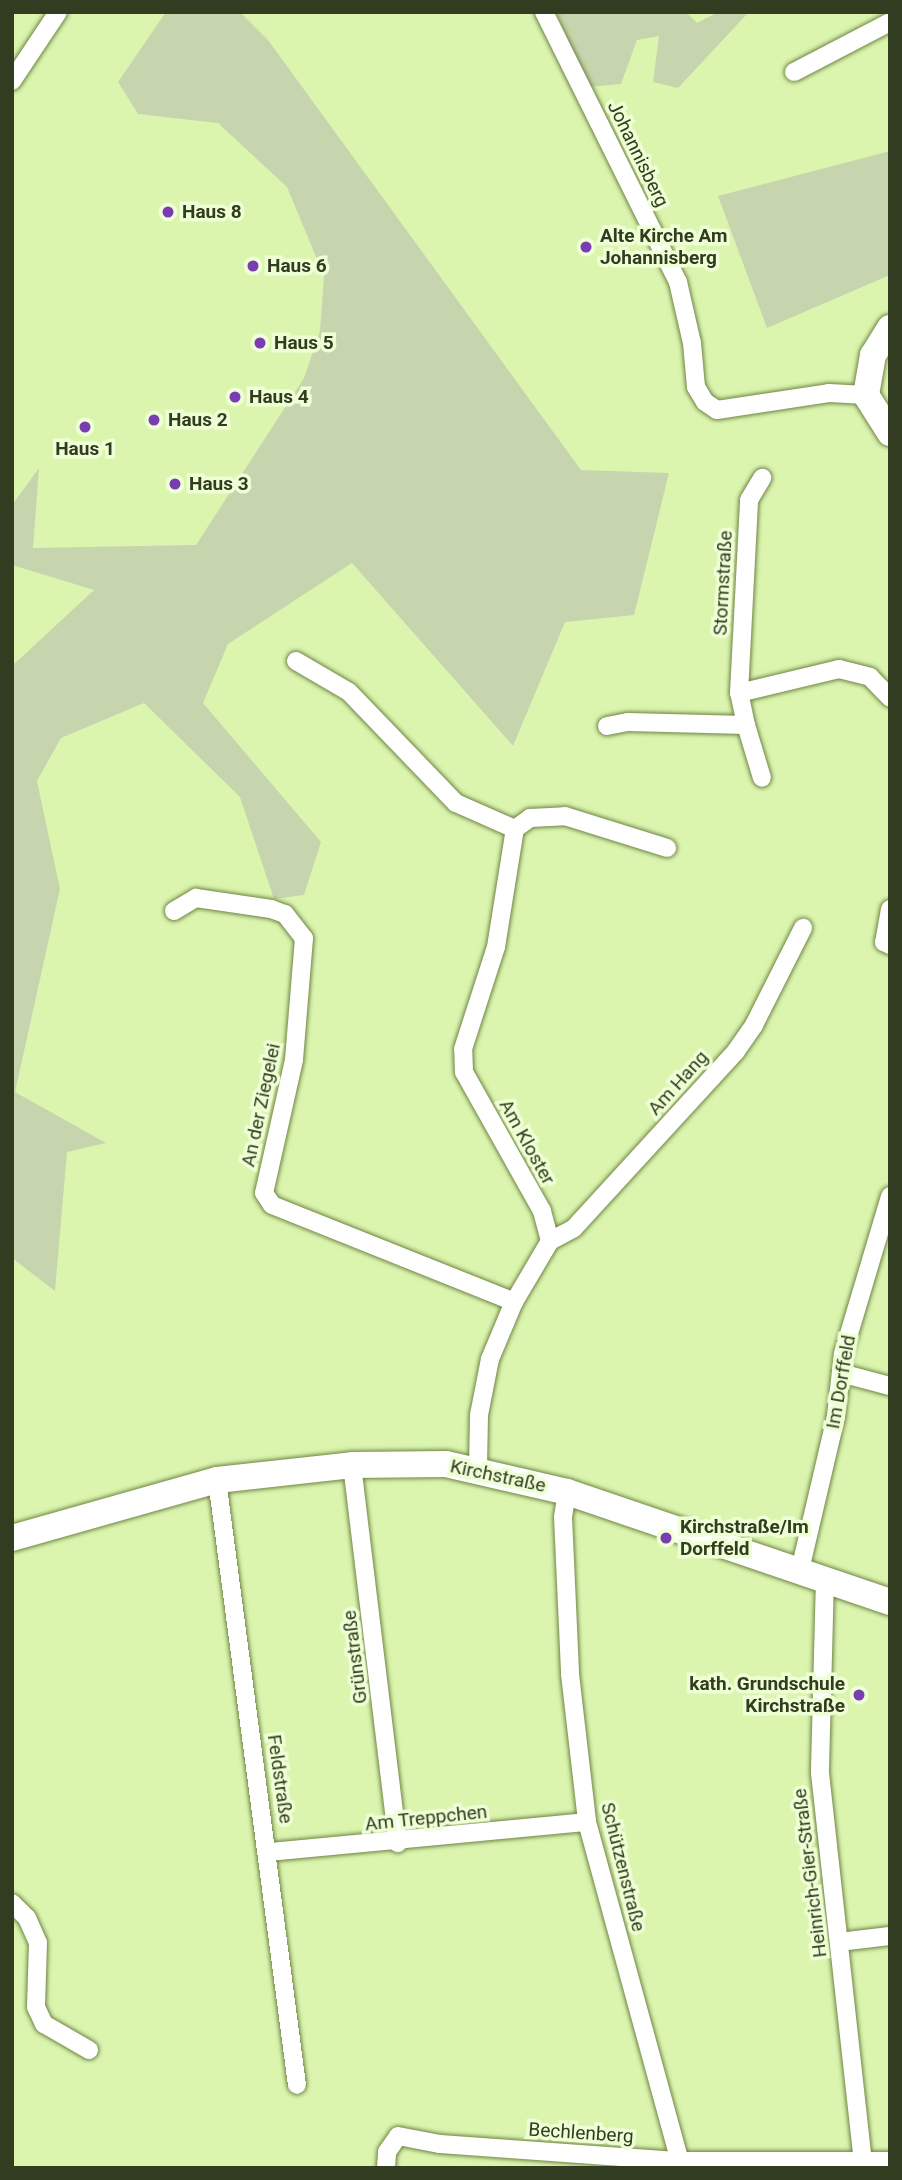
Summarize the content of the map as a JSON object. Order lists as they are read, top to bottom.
{
  "streets": {
    "street": [
      "Johannisberg",
      "Stormstraße",
      "Am Hang",
      "An der Ziegelei",
      "Am Kloster",
      "Im Dorffeld",
      "Kirchstraße",
      "Grünstraße",
      "Feldstraße",
      "Am Treppchen",
      "Schützenstraße",
      "Heinrich-Gier-Straße",
      "Bechlenberg"
    ]
  },
  "crossings": [
    ["Am Hang", "Am Kloster"],
    ["Im Dorffeld", "Kirchstraße"],
    ["Im Dorffeld", "Heinrich-Gier-Straße"],
    ["Kirchstraße", "Grünstraße"],
    ["Kirchstraße", "Feldstraße"],
    ["Kirchstraße", "Schützenstraße"],
    ["Kirchstraße", "Heinrich-Gier-Straße"],
    ["Grünstraße", "Am Treppchen"],
    ["Feldstraße", "Am Treppchen"],
    ["Am Treppchen", "Schützenstraße"],
    ["Schützenstraße", "Bechlenberg"],
    ["Heinrich-Gier-Straße", "Bechlenberg"]
  ],
  "places": [
    "Haus 8",
    "Alte Kirche Am Johannisberg",
    "Haus 6",
    "Haus 5",
    "Haus 4",
    "Haus 2",
    "Haus 1",
    "Haus 3",
    "Kirchstraße/Im Dorffeld",
    "kath. Grundschule Kirchstraße"
  ]
}
